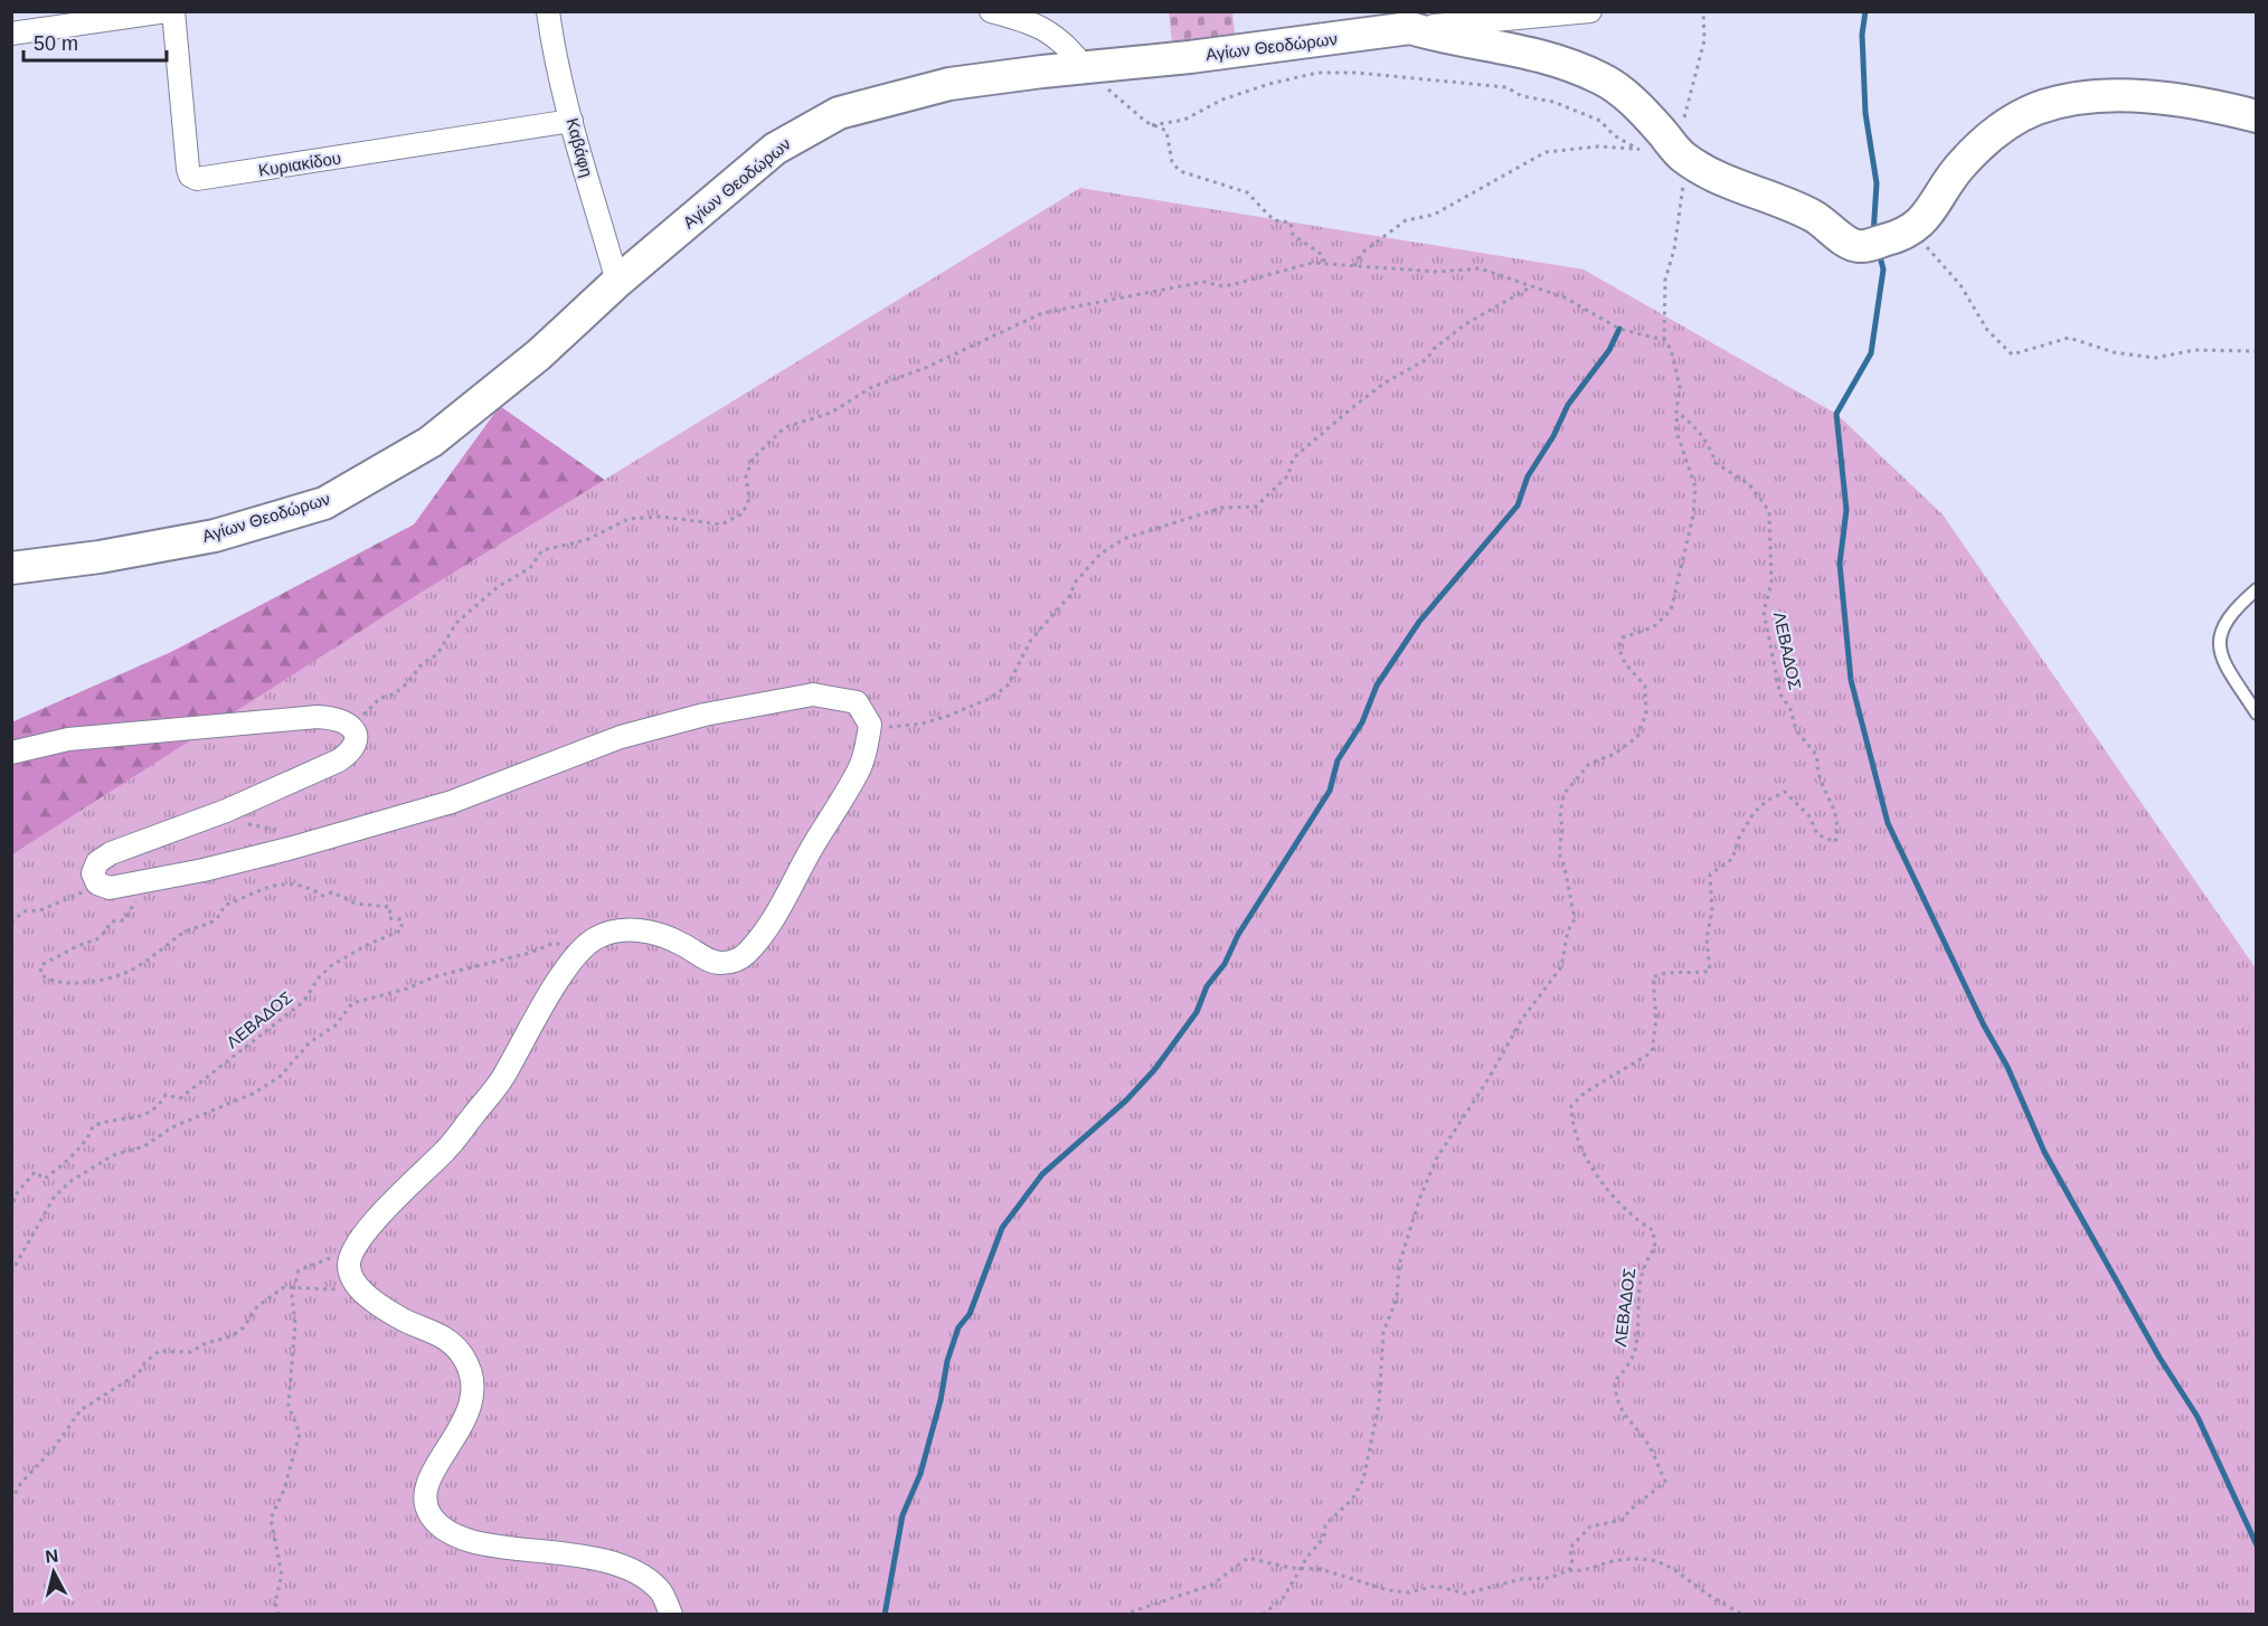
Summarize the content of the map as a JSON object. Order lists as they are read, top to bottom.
{
  "streets": {
    "street": ["Αγίων Θεοδώρων", "Καβάφη", "Κυριακίδου"],
    "path": ["ΛΕΒΑΔΟΣ"]
  },
  "crossings": [
    ["Αγίων Θεοδώρων", "Καβάφη"],
    ["Καβάφη", "Κυριακίδου"]
  ],
  "scale_bar": "50 m",
  "north": "top"
}
